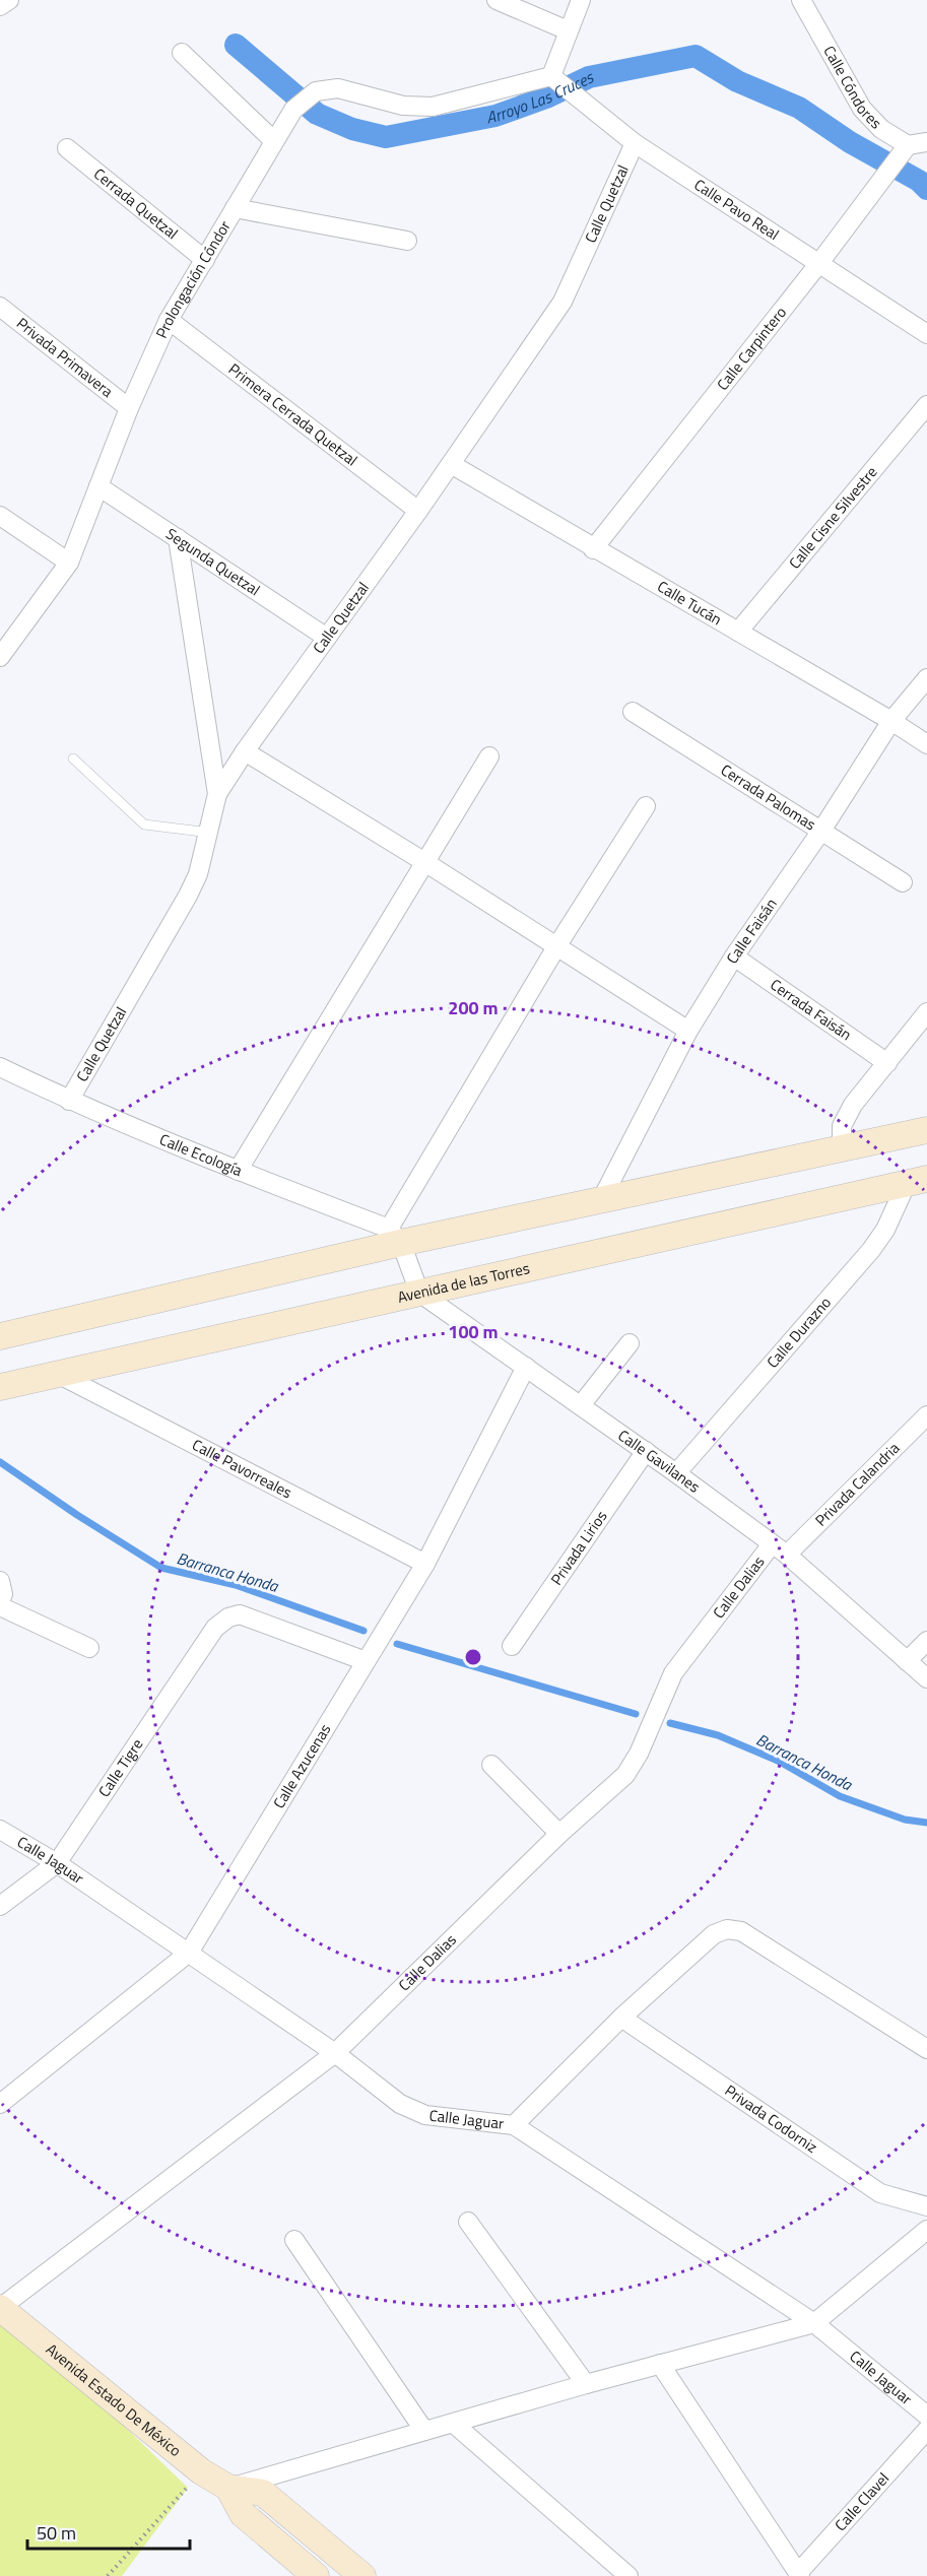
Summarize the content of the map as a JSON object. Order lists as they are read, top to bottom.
{
  "streets": {
    "main road": ["Avenida de las Torres", "Avenida Estado De México"],
    "street": [
      "Calle Cóndores",
      "Calle Quetzal",
      "Cerrada Quetzal",
      "Calle Pavo Real",
      "Prolongación Cóndor",
      "Calle Carpintero",
      "Privada Primavera",
      "Primera Cerrada Quetzal",
      "Calle Cisne Silvestre",
      "Segunda Quetzal",
      "Calle Tucán",
      "Cerrada Palomas",
      "Calle Faisán",
      "Cerrada Faisán",
      "Calle Ecología",
      "Calle Durazno",
      "Calle Gavilanes",
      "Calle Pavorreales",
      "Privada Calandria",
      "Privada Lirios",
      "Calle Dalias",
      "Calle Tigre",
      "Calle Azucenas",
      "Calle Jaguar",
      "Privada Codorniz",
      "Calle Clavel"
    ]
  },
  "crossings": [
    ["Calle Cóndores", "Calle Carpintero"],
    ["Calle Quetzal", "Calle Pavo Real"],
    ["Calle Quetzal", "Primera Cerrada Quetzal"],
    ["Calle Quetzal", "Segunda Quetzal"],
    ["Calle Quetzal", "Calle Tucán"],
    ["Calle Quetzal", "Calle Ecología"],
    ["Cerrada Quetzal", "Prolongación Cóndor"],
    ["Calle Pavo Real", "Prolongación Cóndor"],
    ["Calle Pavo Real", "Calle Carpintero"],
    ["Prolongación Cóndor", "Privada Primavera"],
    ["Prolongación Cóndor", "Primera Cerrada Quetzal"],
    ["Prolongación Cóndor", "Segunda Quetzal"],
    ["Calle Carpintero", "Calle Tucán"],
    ["Calle Cisne Silvestre", "Calle Tucán"],
    ["Calle Tucán", "Calle Faisán"],
    ["Cerrada Palomas", "Calle Faisán"],
    ["Calle Faisán", "Cerrada Faisán"],
    ["Avenida de las Torres", "Calle Durazno"],
    ["Avenida de las Torres", "Calle Gavilanes"],
    ["Avenida de las Torres", "Calle Pavorreales"],
    ["Calle Durazno", "Calle Gavilanes"],
    ["Calle Gavilanes", "Privada Calandria"],
    ["Calle Gavilanes", "Privada Lirios"],
    ["Calle Gavilanes", "Calle Dalias"],
    ["Calle Gavilanes", "Calle Azucenas"],
    ["Calle Pavorreales", "Calle Azucenas"],
    ["Privada Calandria", "Calle Dalias"],
    ["Calle Dalias", "Calle Jaguar"],
    ["Calle Dalias", "Avenida Estado De México"],
    ["Calle Tigre", "Calle Azucenas"],
    ["Calle Tigre", "Calle Jaguar"],
    ["Calle Azucenas", "Calle Jaguar"]
  ],
  "water": ["Arroyo Las Cruces", "Barranca Honda"],
  "scale_bar": "50 m",
  "rings": ["200 m", "100 m"]
}
